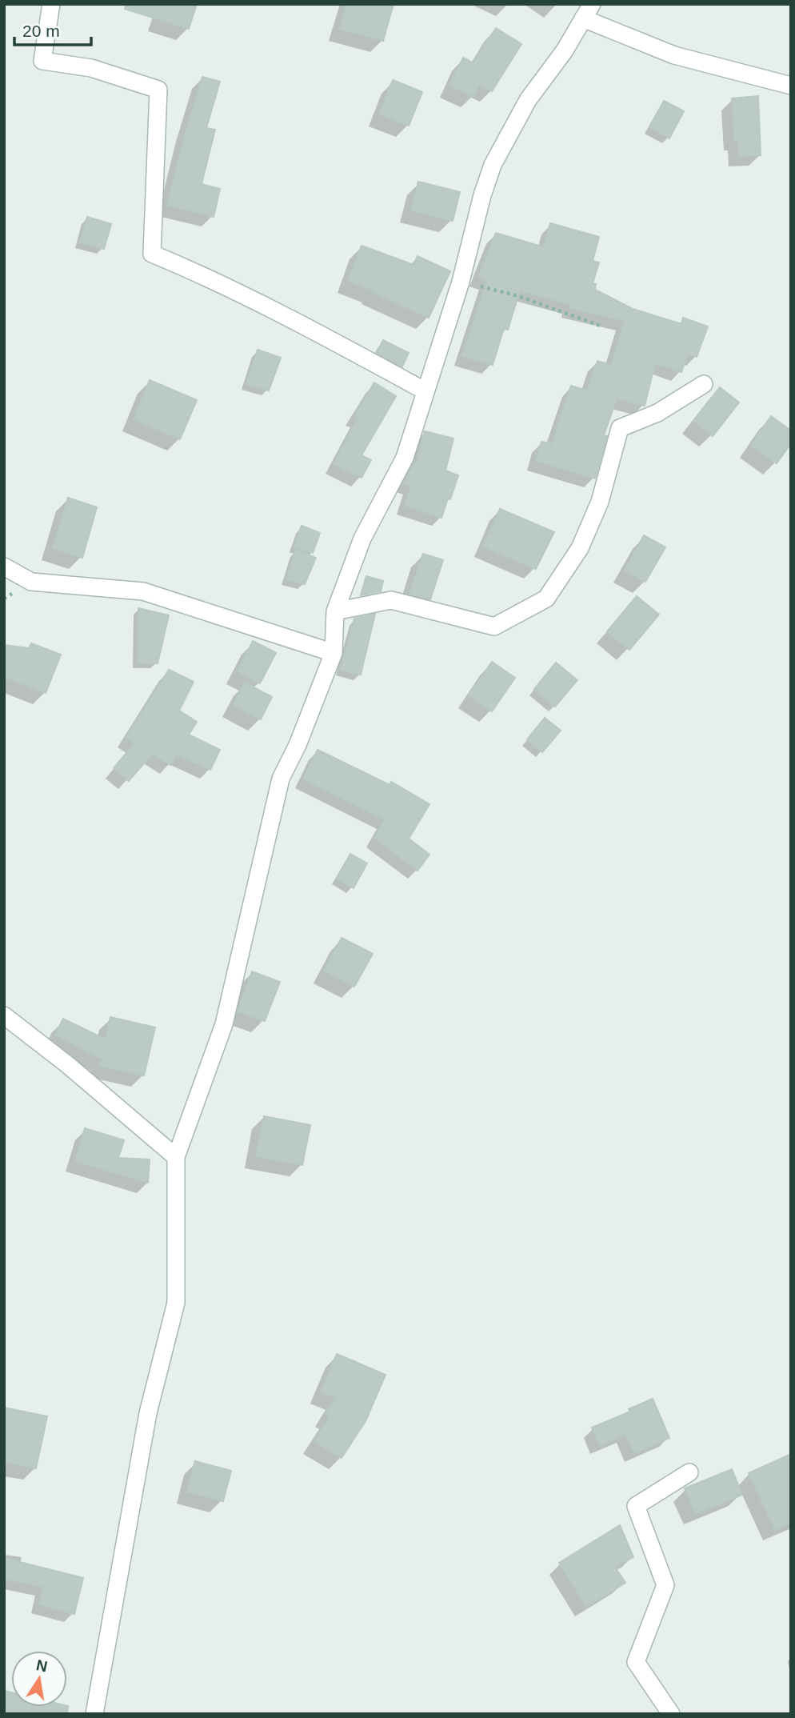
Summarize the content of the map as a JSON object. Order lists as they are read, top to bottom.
{
  "scale_bar": "20 m",
  "north": "top"
}
